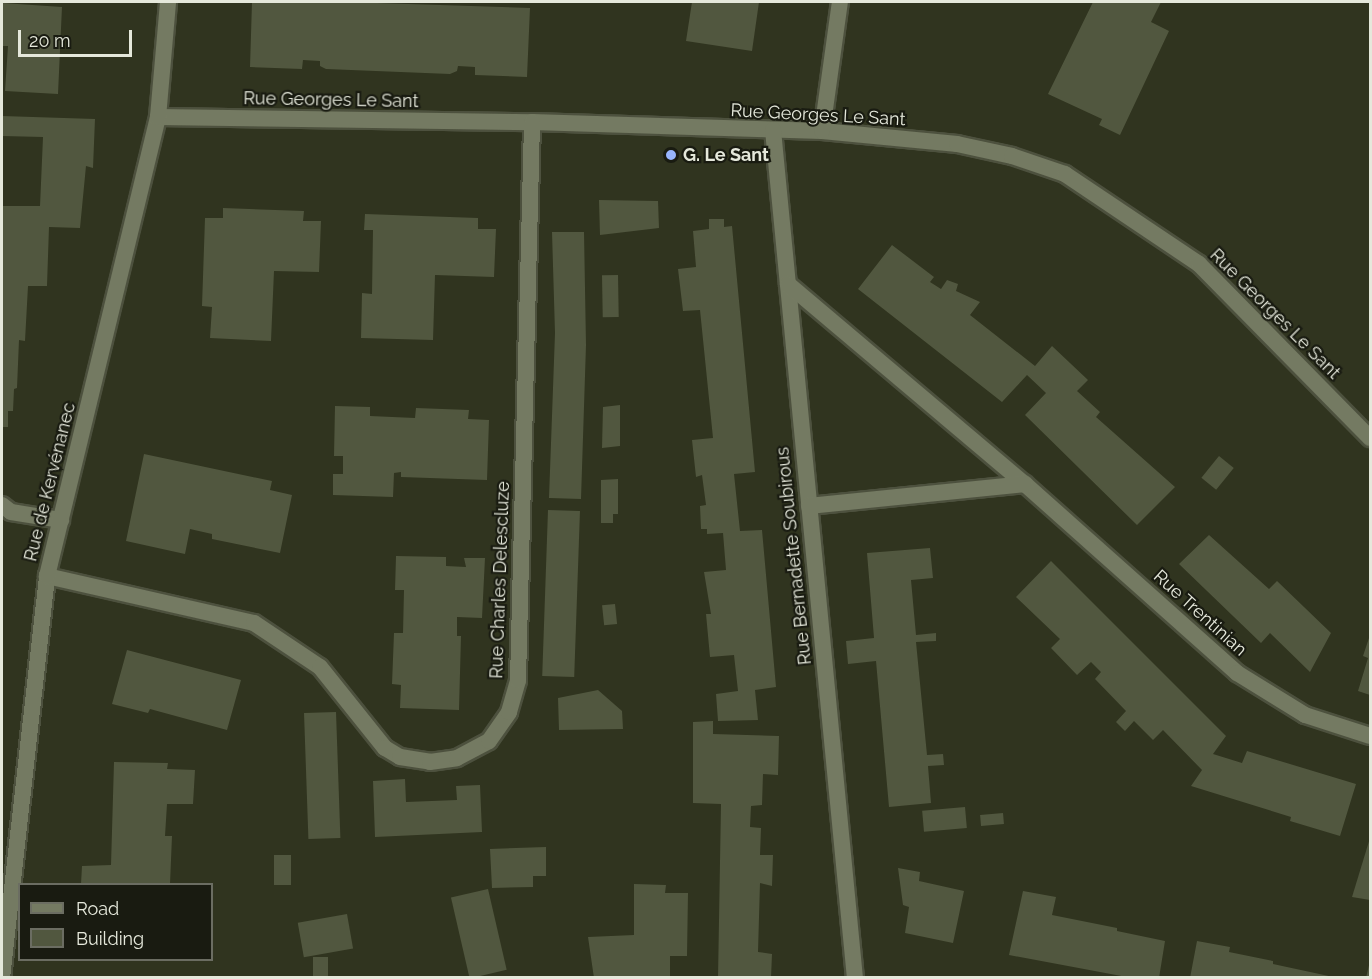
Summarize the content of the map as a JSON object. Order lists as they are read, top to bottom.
{
  "streets": {
    "street": [
      "Rue Georges Le Sant",
      "Rue de Kervénanec",
      "Rue Bernadette Soubirous",
      "Rue Charles Delescluze",
      "Rue Trentinian"
    ]
  },
  "crossings": [
    ["Rue Georges Le Sant", "Rue de Kervénanec"],
    ["Rue Georges Le Sant", "Rue Bernadette Soubirous"],
    ["Rue Georges Le Sant", "Rue Charles Delescluze"],
    ["Rue de Kervénanec", "Rue Charles Delescluze"],
    ["Rue Bernadette Soubirous", "Rue Trentinian"]
  ],
  "places": ["G. Le Sant"],
  "legend": ["Road", "Building"],
  "scale_bar": "20 m"
}
